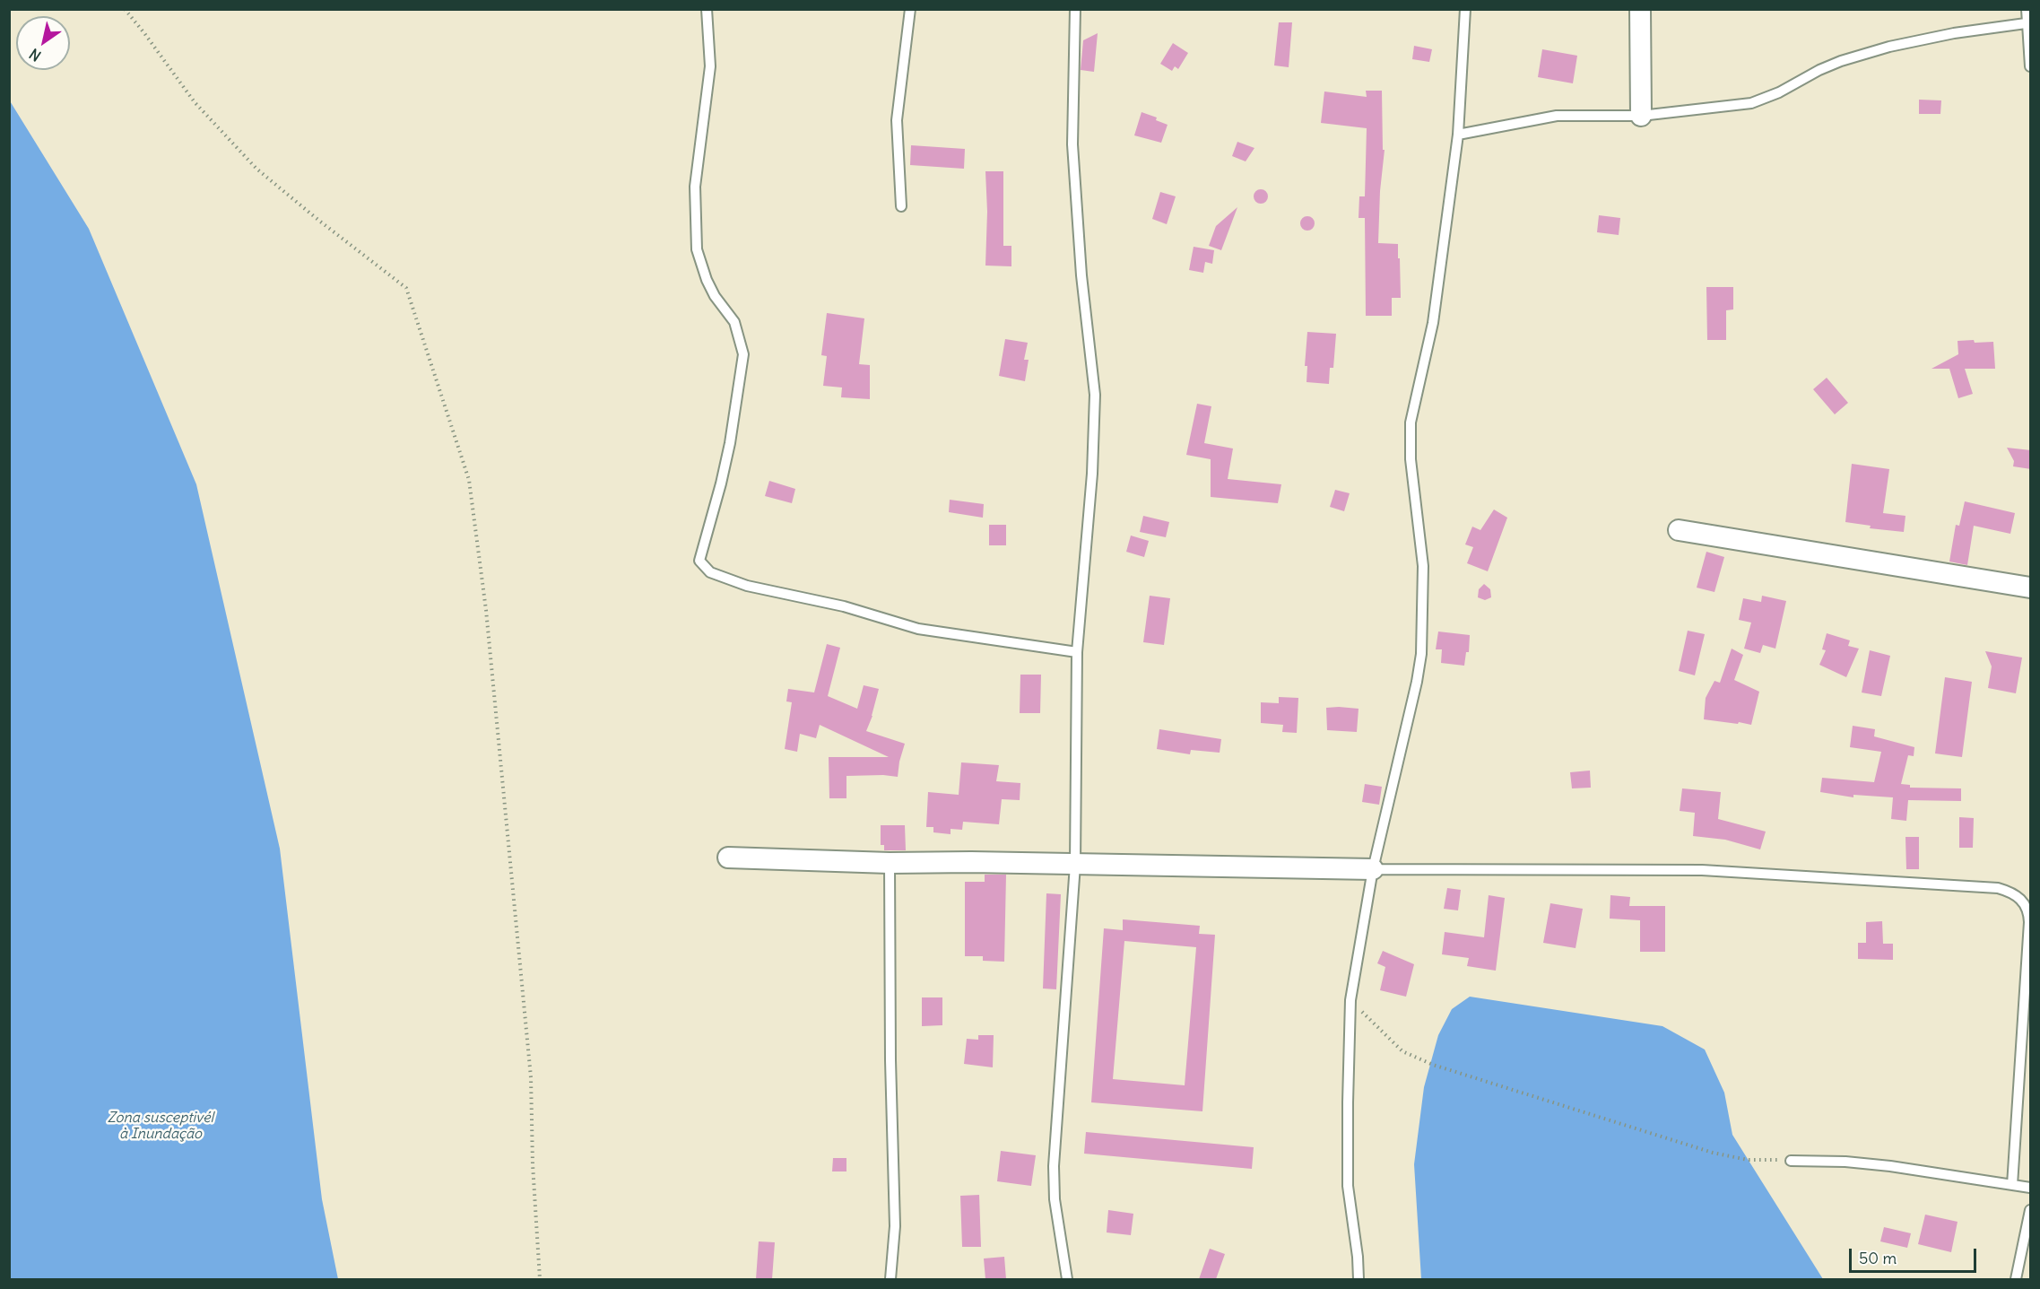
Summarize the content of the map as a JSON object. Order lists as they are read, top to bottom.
{
  "water": ["Zona susceptivél à Inundação"],
  "scale_bar": "50 m",
  "north": "bottom left"
}
